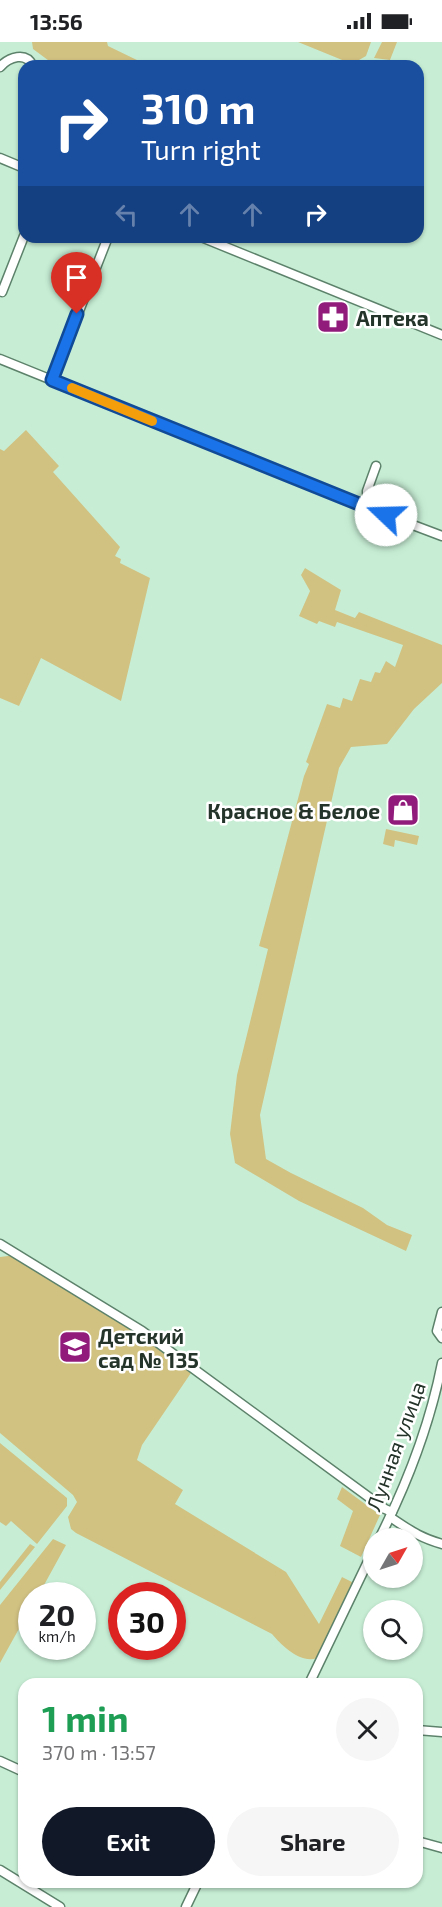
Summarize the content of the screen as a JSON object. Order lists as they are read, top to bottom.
{
  "streets": {
    "street": ["Лунная улица"]
  },
  "places": {
    "pharmacy": ["Аптека"],
    "shop": ["Красное & Белое"],
    "school or university": ["Детский сад № 135"]
  },
  "north": "top right",
  "page": {
    "status": "13:56",
    "turn": ["310 m", "Turn right"],
    "speed": "20 km/h",
    "limit": "30",
    "heading": ["1 min", "370 m · 13:57"],
    "buttons": ["Exit", "Share"]
  }
}
